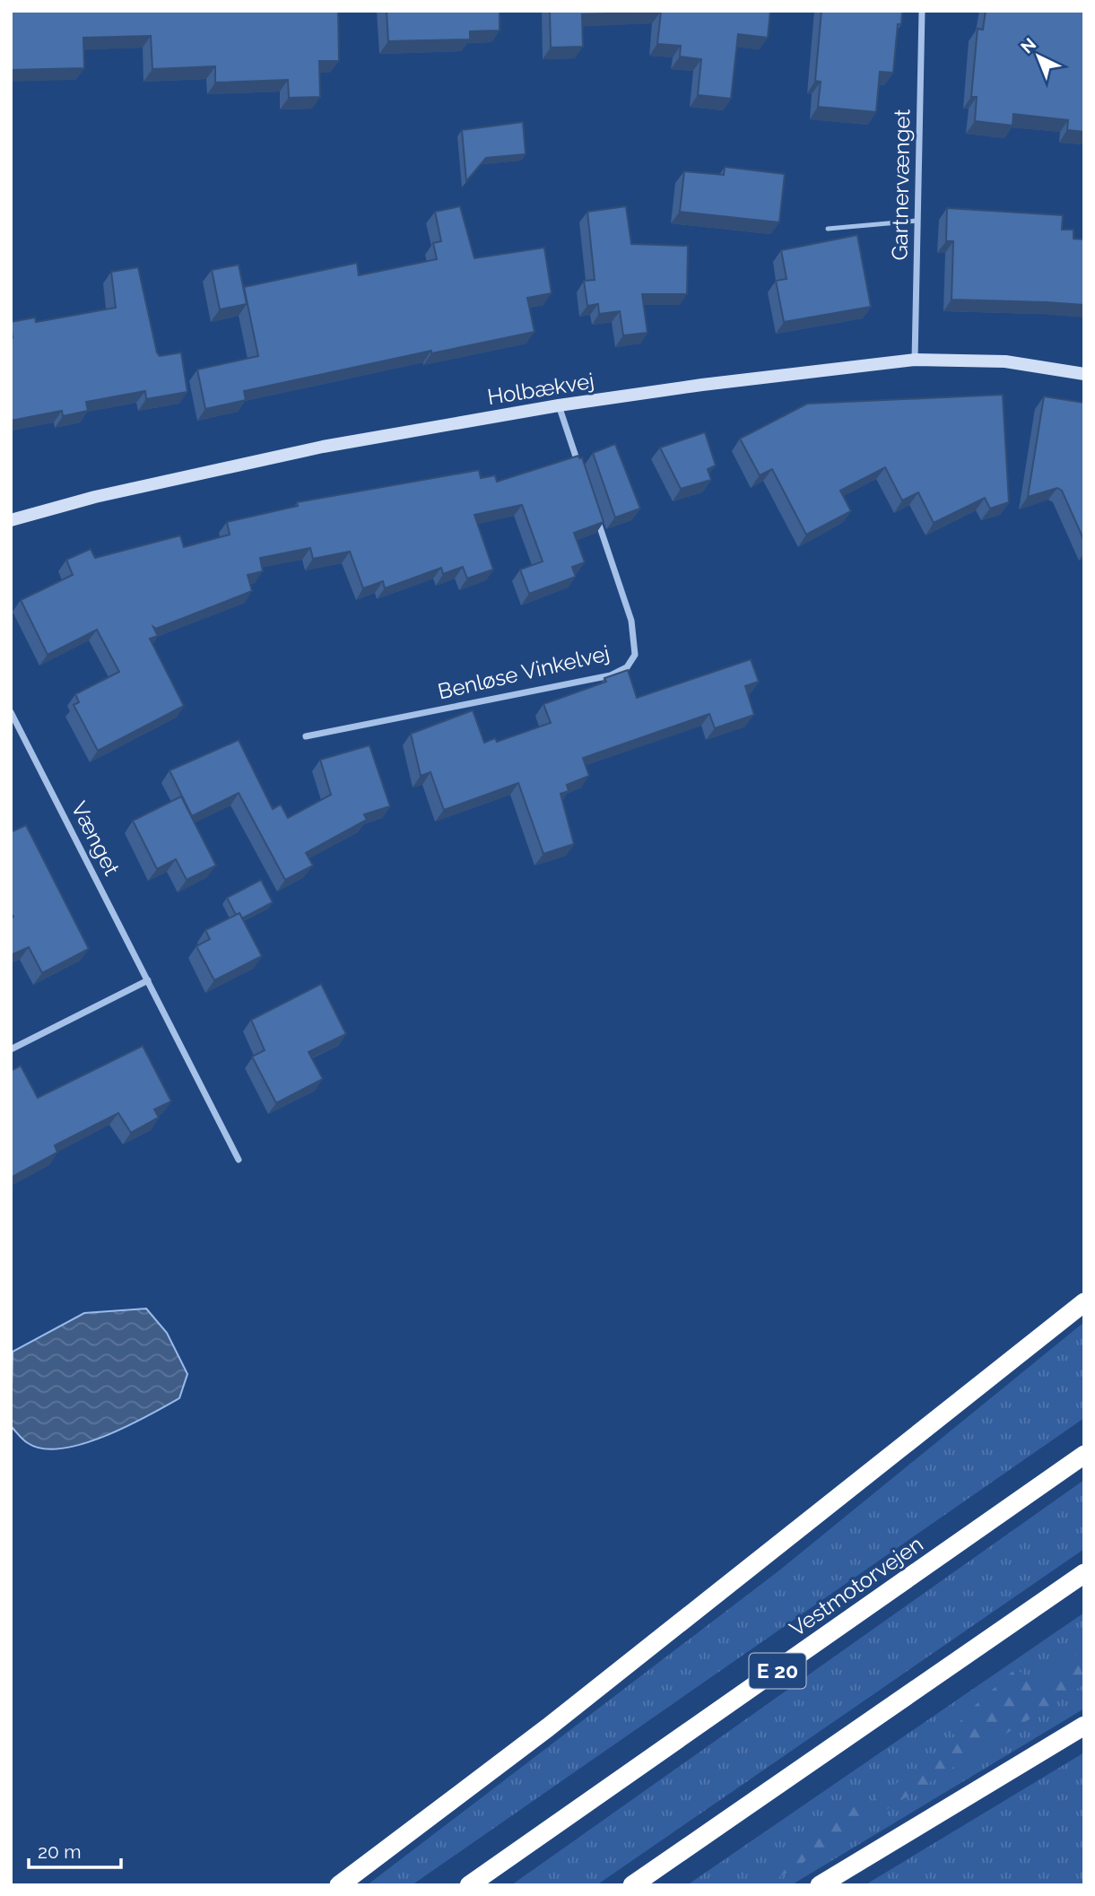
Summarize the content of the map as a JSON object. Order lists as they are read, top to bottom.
{
  "streets": {
    "highway": ["Vestmotorvejen", "E 20"],
    "main road": ["Holbækvej"],
    "street": ["Gartnervænget", "Benløse Vinkelvej", "Vænget"]
  },
  "crossings": [
    ["Gartnervænget", "Holbækvej"]
  ],
  "scale_bar": "20 m",
  "north": "top left"
}
